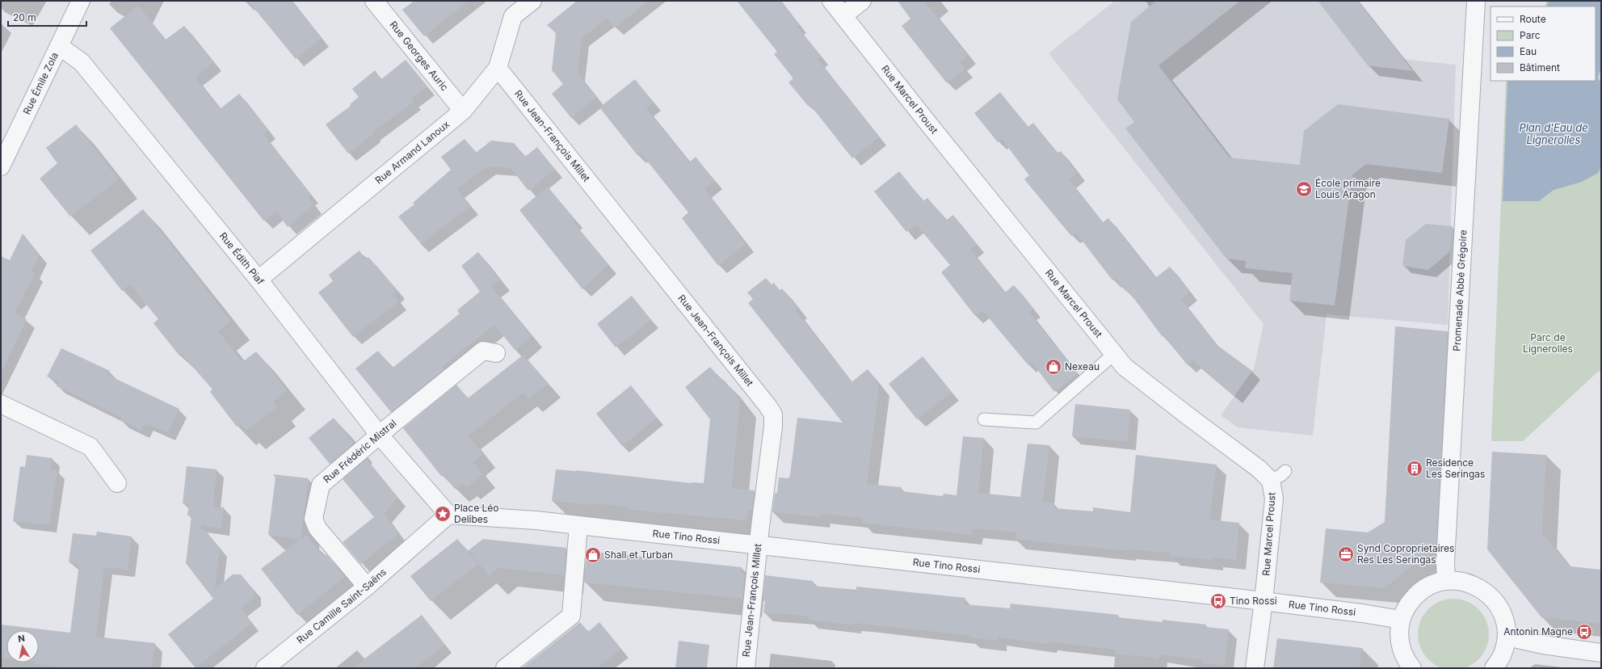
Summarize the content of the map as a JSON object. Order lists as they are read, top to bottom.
{
  "streets": {
    "street": [
      "Rue Georges Auric",
      "Rue Émile Zola",
      "Rue Marcel Proust",
      "Rue Jean-François Millet",
      "Rue Armand Lanoux",
      "Rue Édith Piaf",
      "Promenade Abbé Grégoire",
      "Rue Frédéric Mistral",
      "Rue Tino Rossi",
      "Rue Camille Saint-Saëns"
    ]
  },
  "crossings": [
    ["Rue Georges Auric", "Rue Armand Lanoux"],
    ["Rue Émile Zola", "Rue Édith Piaf"],
    ["Rue Marcel Proust", "Rue Tino Rossi"],
    ["Rue Jean-François Millet", "Rue Armand Lanoux"],
    ["Rue Jean-François Millet", "Rue Tino Rossi"],
    ["Rue Armand Lanoux", "Rue Édith Piaf"],
    ["Rue Édith Piaf", "Rue Frédéric Mistral"],
    ["Rue Édith Piaf", "Rue Tino Rossi"],
    ["Rue Édith Piaf", "Rue Camille Saint-Saëns"],
    ["Rue Frédéric Mistral", "Rue Camille Saint-Saëns"],
    ["Rue Tino Rossi", "Rue Camille Saint-Saëns"]
  ],
  "water": ["Plan d'Eau de Lignerolles"],
  "parks": ["Parc de Lignerolles"],
  "places": {
    "school or university": ["École primaire Louis Aragon"],
    "shop": ["Nexeau", "Shall et Turban"],
    "building": ["Residence Les Seringas"],
    "place": ["Place Léo Delibes"],
    "office": ["Synd Coproprietaires Res Les Seringas"],
    "bus stop": ["Tino Rossi", "Antonin Magne"]
  },
  "legend": [
    "Route",
    "Parc",
    "Eau",
    "Bâtiment"
  ],
  "scale_bar": "20 m",
  "north": "top"
}
